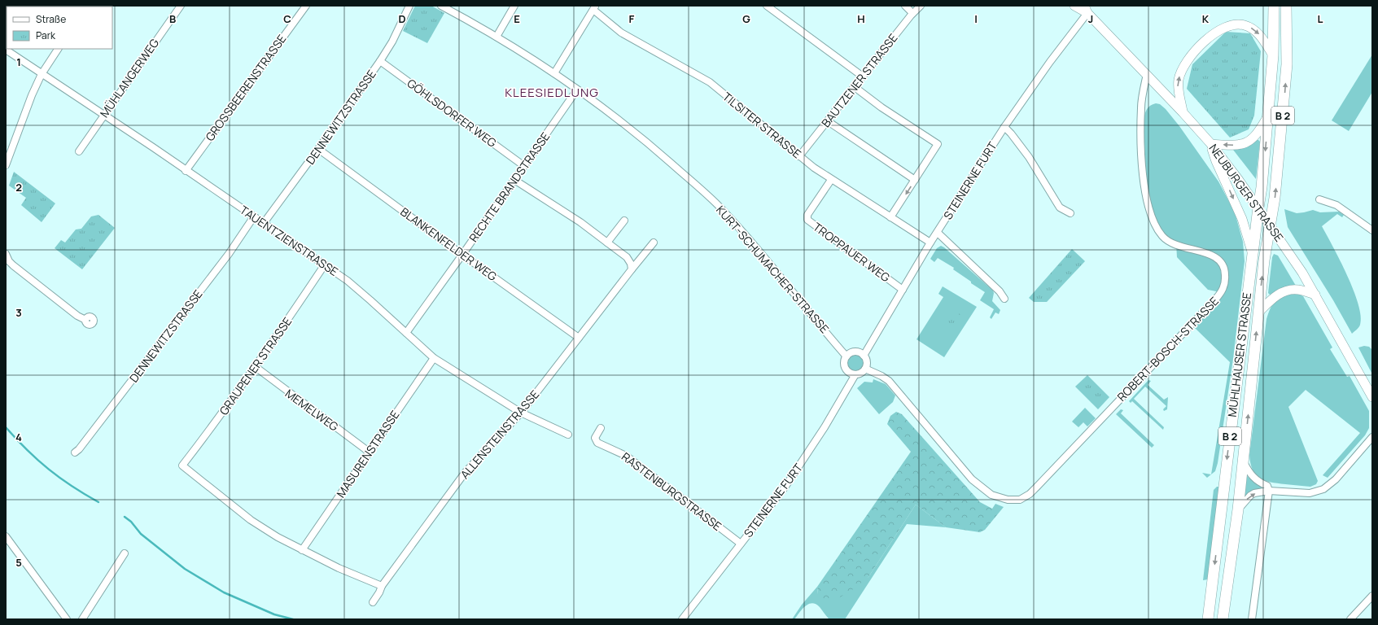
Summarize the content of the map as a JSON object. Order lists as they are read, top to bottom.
{
  "streets": {
    "main road": ["B 2", "MÜHLHAUSER STRASSE"],
    "street": [
      "MÜHLANGERWEG",
      "BAUTZENER STRASSE",
      "GROSSBEERENSTRASSE",
      "GÖHLSDORFER WEG",
      "DENNEWITZSTRASSE",
      "TILSITER STRASSE",
      "STEINERNE FURT",
      "RECHTE BRANDSTRASSE",
      "NEUBURGER STRASSE",
      "TAUENTZIENSTRASSE",
      "BLANKENFELDER WEG",
      "TROPPAUER WEG",
      "KURT-SCHUMACHER-STRASSE",
      "ROBERT-BOSCH-STRASSE",
      "GRAUPENER STRASSE",
      "MEMELWEG",
      "ALLENSTEINSTRASSE",
      "MASURENSTRASSE",
      "RASTENBURGSTRASSE"
    ]
  },
  "crossings": [
    ["MÜHLANGERWEG", "TAUENTZIENSTRASSE"],
    ["BAUTZENER STRASSE", "TILSITER STRASSE"],
    ["GROSSBEERENSTRASSE", "TAUENTZIENSTRASSE"],
    ["GÖHLSDORFER WEG", "DENNEWITZSTRASSE"],
    ["GÖHLSDORFER WEG", "RECHTE BRANDSTRASSE"],
    ["B 2", "NEUBURGER STRASSE"],
    ["B 2", "MÜHLHAUSER STRASSE"],
    ["DENNEWITZSTRASSE", "TAUENTZIENSTRASSE"],
    ["DENNEWITZSTRASSE", "BLANKENFELDER WEG"],
    ["TILSITER STRASSE", "STEINERNE FURT"],
    ["TILSITER STRASSE", "TROPPAUER WEG"],
    ["STEINERNE FURT", "NEUBURGER STRASSE"],
    ["STEINERNE FURT", "TROPPAUER WEG"],
    ["STEINERNE FURT", "KURT-SCHUMACHER-STRASSE"],
    ["STEINERNE FURT", "ROBERT-BOSCH-STRASSE"],
    ["STEINERNE FURT", "RASTENBURGSTRASSE"],
    ["RECHTE BRANDSTRASSE", "TAUENTZIENSTRASSE"],
    ["RECHTE BRANDSTRASSE", "BLANKENFELDER WEG"],
    ["RECHTE BRANDSTRASSE", "KURT-SCHUMACHER-STRASSE"],
    ["NEUBURGER STRASSE", "ROBERT-BOSCH-STRASSE"],
    ["NEUBURGER STRASSE", "MÜHLHAUSER STRASSE"],
    ["TAUENTZIENSTRASSE", "GRAUPENER STRASSE"],
    ["TAUENTZIENSTRASSE", "ALLENSTEINSTRASSE"],
    ["TAUENTZIENSTRASSE", "MASURENSTRASSE"],
    ["BLANKENFELDER WEG", "ALLENSTEINSTRASSE"],
    ["KURT-SCHUMACHER-STRASSE", "ROBERT-BOSCH-STRASSE"],
    ["GRAUPENER STRASSE", "MEMELWEG"],
    ["GRAUPENER STRASSE", "MASURENSTRASSE"],
    ["MEMELWEG", "MASURENSTRASSE"]
  ],
  "districts": ["KLEESIEDLUNG"],
  "legend": ["Straße", "Park"],
  "grid": {
    "columns": [
      "B",
      "C",
      "D",
      "E",
      "F",
      "G",
      "H",
      "I",
      "J",
      "K",
      "L"
    ],
    "rows": [
      "1",
      "2",
      "3",
      "4",
      "5"
    ]
  }
}
